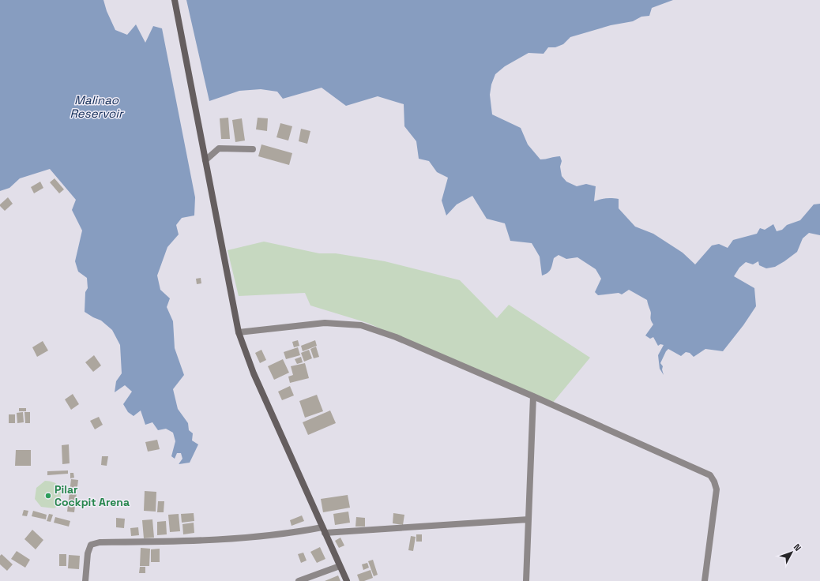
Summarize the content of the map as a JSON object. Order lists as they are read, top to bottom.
{
  "water": ["Malinao Reservoir"],
  "places": ["Pilar Cockpit Arena"],
  "north": "top right"
}
